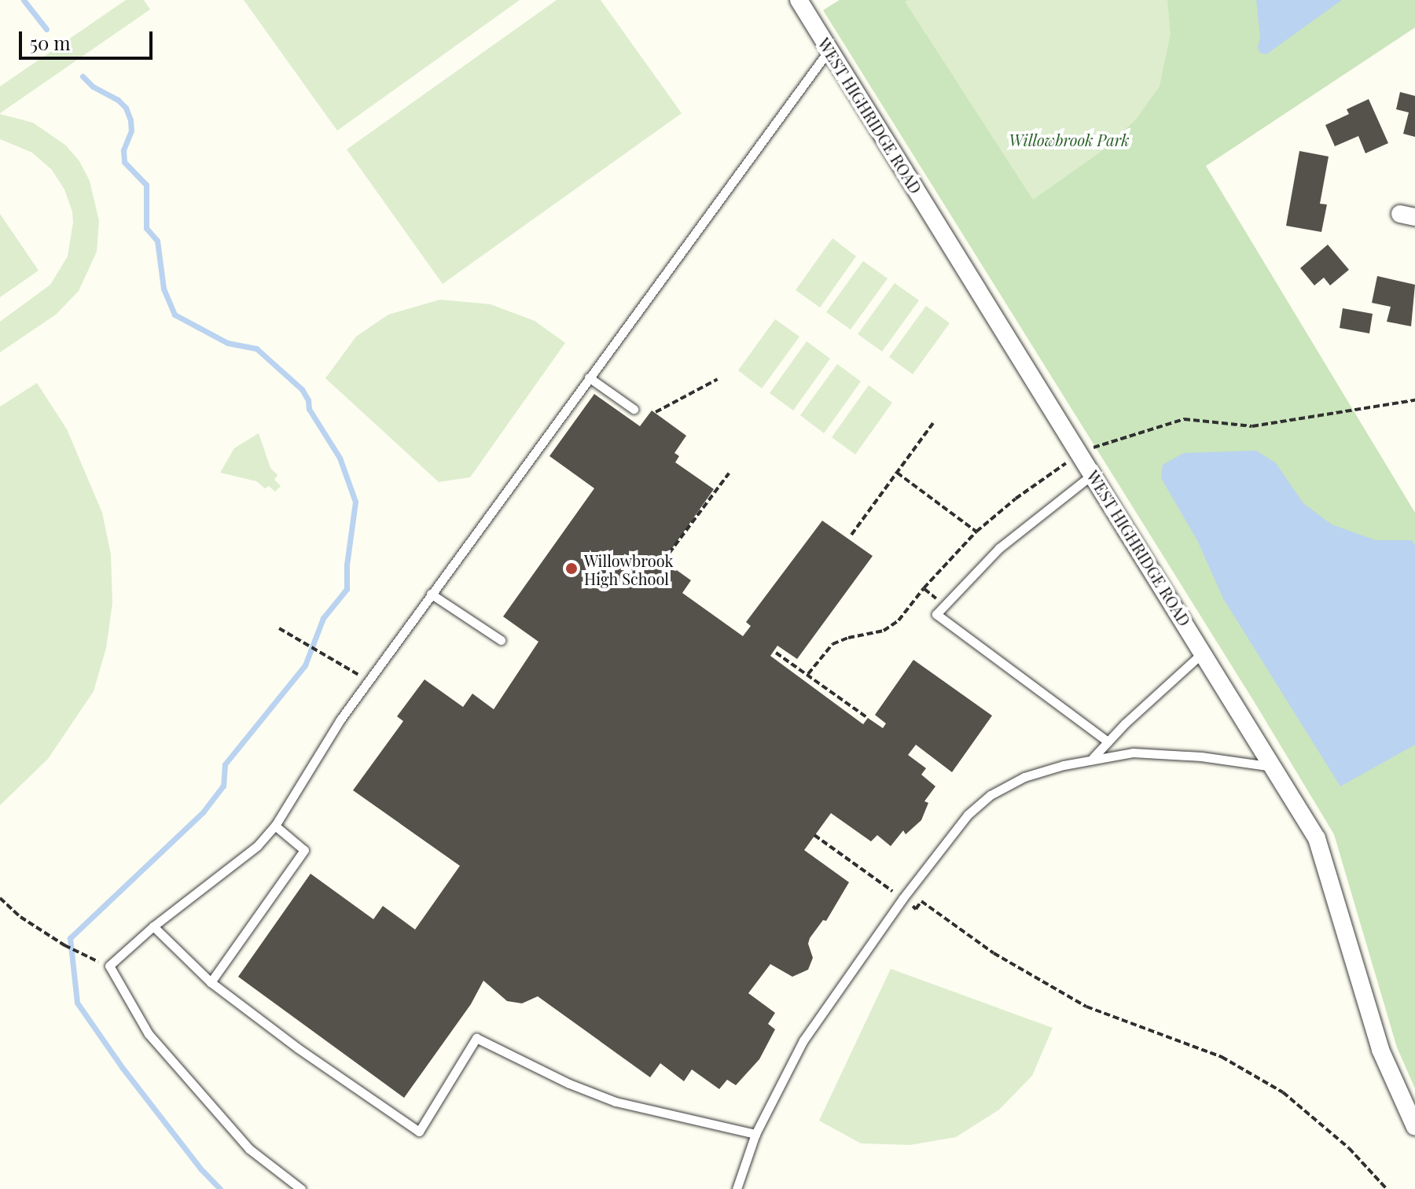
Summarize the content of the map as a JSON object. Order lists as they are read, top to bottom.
{
  "streets": {
    "street": ["WEST HIGHRIDGE ROAD"]
  },
  "parks": ["Willowbrook Park"],
  "places": ["Willowbrook High School"],
  "scale_bar": "50 m"
}
